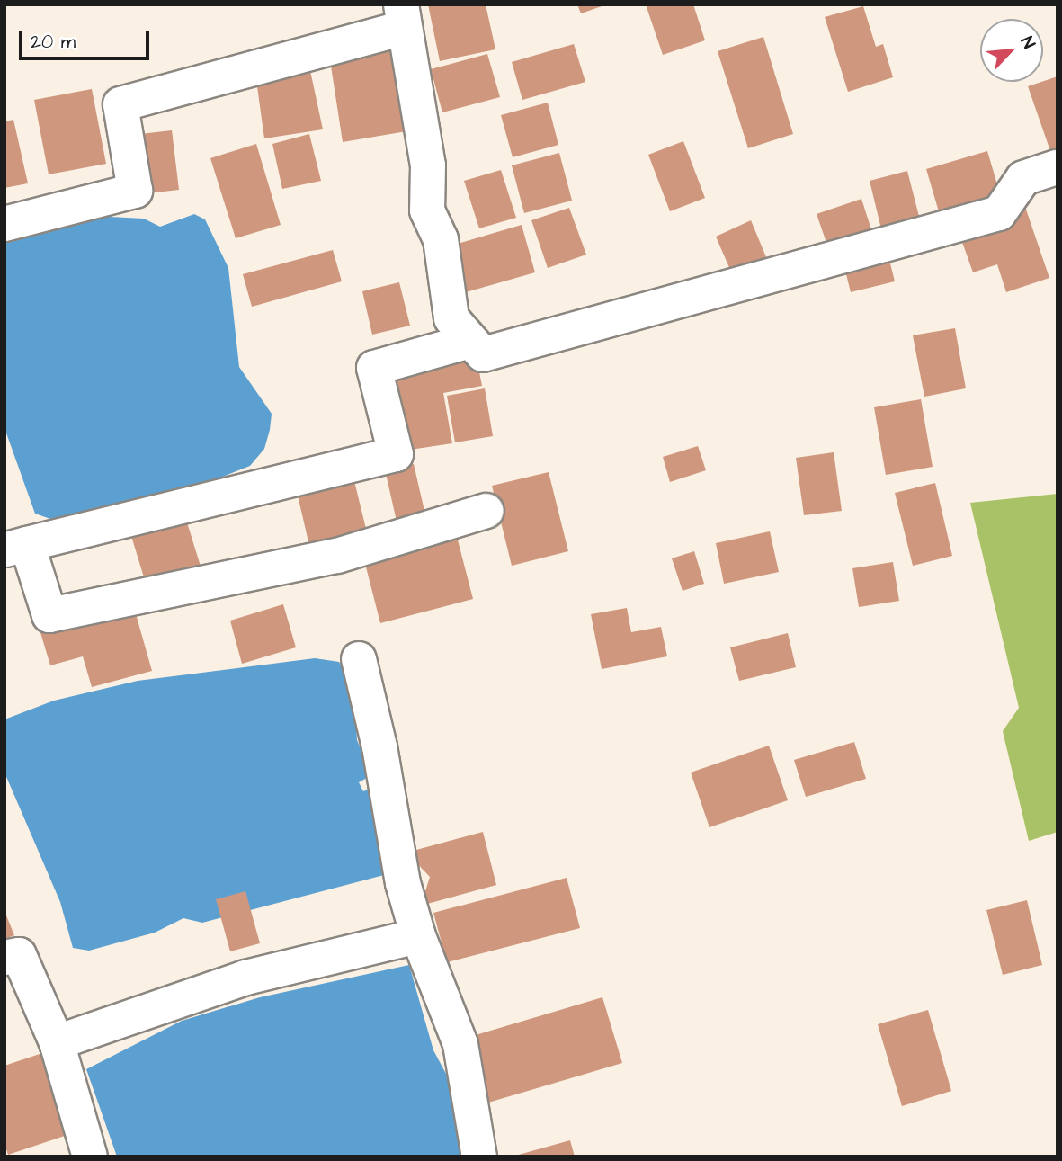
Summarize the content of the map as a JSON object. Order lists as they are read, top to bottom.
{
  "scale_bar": "20 m",
  "north": "top right"
}
